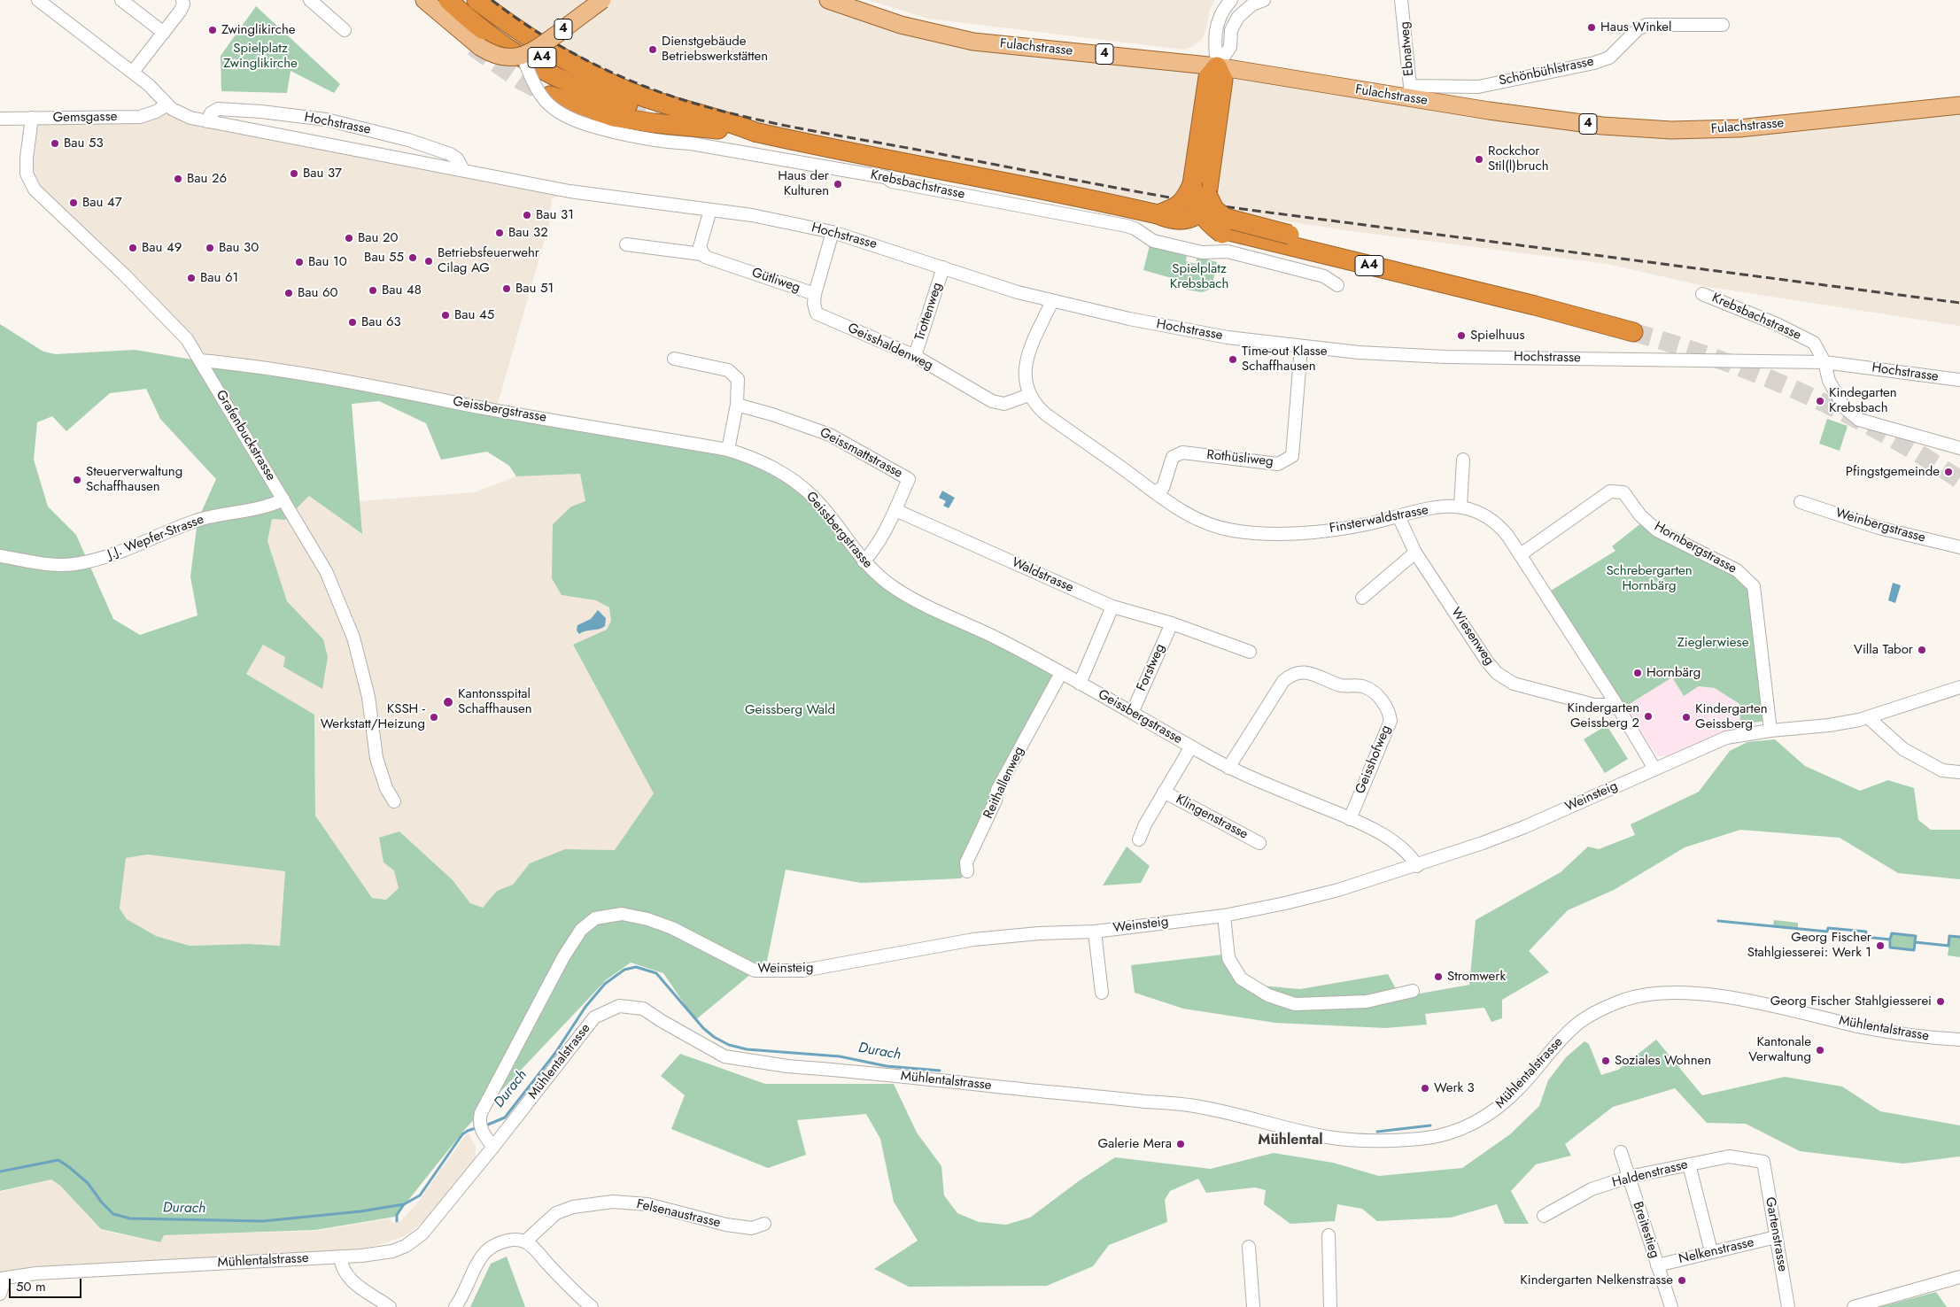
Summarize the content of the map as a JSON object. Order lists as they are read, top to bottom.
{
  "streets": {
    "highway": ["A4"],
    "main road": ["4", "Fulachstrasse"],
    "street": [
      "Ebnatweg",
      "Schönbühlstrasse",
      "Gemsgasse",
      "Hochstrasse",
      "Krebsbachstrasse",
      "Gütliweg",
      "Trottenweg",
      "Geisshaldenweg",
      "Geissbergstrasse",
      "Grafenbuckstrasse",
      "Geissmattstrasse",
      "Rothüsliweg",
      "Finsterwaldstrasse",
      "Weinbergstrasse",
      "J.J. Wepfer-Strasse",
      "Hornbergstrasse",
      "Waldstrasse",
      "Wiesenweg",
      "Forstweg",
      "Geisshofweg",
      "Reithallenweg",
      "Weinsteig",
      "Klingenstrasse",
      "Mühlentalstrasse",
      "Haldenstrasse",
      "Felsenaustrasse",
      "Breitestieg",
      "Gartenstrasse",
      "Nelkenstrasse"
    ]
  },
  "crossings": [
    ["4", "Krebsbachstrasse"],
    ["Fulachstrasse", "Ebnatweg"],
    ["Fulachstrasse", "Schönbühlstrasse"],
    ["Ebnatweg", "Schönbühlstrasse"],
    ["Gemsgasse", "Hochstrasse"],
    ["Gemsgasse", "Grafenbuckstrasse"],
    ["Hochstrasse", "Krebsbachstrasse"],
    ["Hochstrasse", "Gütliweg"],
    ["Hochstrasse", "Trottenweg"],
    ["Hochstrasse", "Rothüsliweg"],
    ["Gütliweg", "Geisshaldenweg"],
    ["Trottenweg", "Geisshaldenweg"],
    ["Geisshaldenweg", "Finsterwaldstrasse"],
    ["Geissbergstrasse", "Grafenbuckstrasse"],
    ["Geissbergstrasse", "Forstweg"],
    ["Geissbergstrasse", "Geisshofweg"],
    ["Geissbergstrasse", "Reithallenweg"],
    ["Geissbergstrasse", "Weinsteig"],
    ["Geissbergstrasse", "Klingenstrasse"],
    ["Grafenbuckstrasse", "J.J. Wepfer-Strasse"],
    ["Geissmattstrasse", "Waldstrasse"],
    ["Rothüsliweg", "Finsterwaldstrasse"],
    ["Finsterwaldstrasse", "Hornbergstrasse"],
    ["Finsterwaldstrasse", "Wiesenweg"],
    ["Finsterwaldstrasse", "Weinsteig"],
    ["Hornbergstrasse", "Weinsteig"],
    ["Weinsteig", "Mühlentalstrasse"],
    ["Haldenstrasse", "Breitestieg"],
    ["Haldenstrasse", "Gartenstrasse"],
    ["Breitestieg", "Nelkenstrasse"],
    ["Gartenstrasse", "Nelkenstrasse"]
  ],
  "districts": ["Mühlental"],
  "water": ["Durach"],
  "parks": [
    "Spielplatz Zwinglikirche",
    "Spielplatz Krebsbach",
    "Schrebergarten Hornbärg",
    "Zieglerwiese",
    "Geissberg Wald"
  ],
  "places": [
    "Haus Winkel",
    "Zwinglikirche",
    "Dienstgebäude Betriebswerkstätten",
    "Bau 53",
    "Rockchor Stil(l)bruch",
    "Bau 37",
    "Bau 26",
    "Haus der Kulturen",
    "Bau 47",
    "Bau 31",
    "Bau 32",
    "Bau 20",
    "Bau 49",
    "Bau 30",
    "Bau 55",
    "Betriebsfeuerwehr Cilag AG",
    "Bau 10",
    "Bau 61",
    "Bau 51",
    "Bau 48",
    "Bau 60",
    "Bau 45",
    "Bau 63",
    "Spielhuus",
    "Time-out Klasse Schaffhausen",
    "Kindegarten Krebsbach",
    "Pfingstgemeinde",
    "Steuerverwaltung Schaffhausen",
    "Villa Tabor",
    "Hornbärg",
    "Kantonsspital Schaffhausen",
    "Kindergarten Geissberg 2",
    "KSSH - Werkstatt/Heizung",
    "Kindergarten Geissberg",
    "Georg Fischer Stahlgiesserei: Werk 1",
    "Stromwerk",
    "Georg Fischer Stahlgiesserei",
    "Kantonale Verwaltung",
    "Soziales Wohnen",
    "Werk 3",
    "Galerie Mera",
    "Kindergarten Nelkenstrasse"
  ],
  "scale_bar": "50 m"
}
